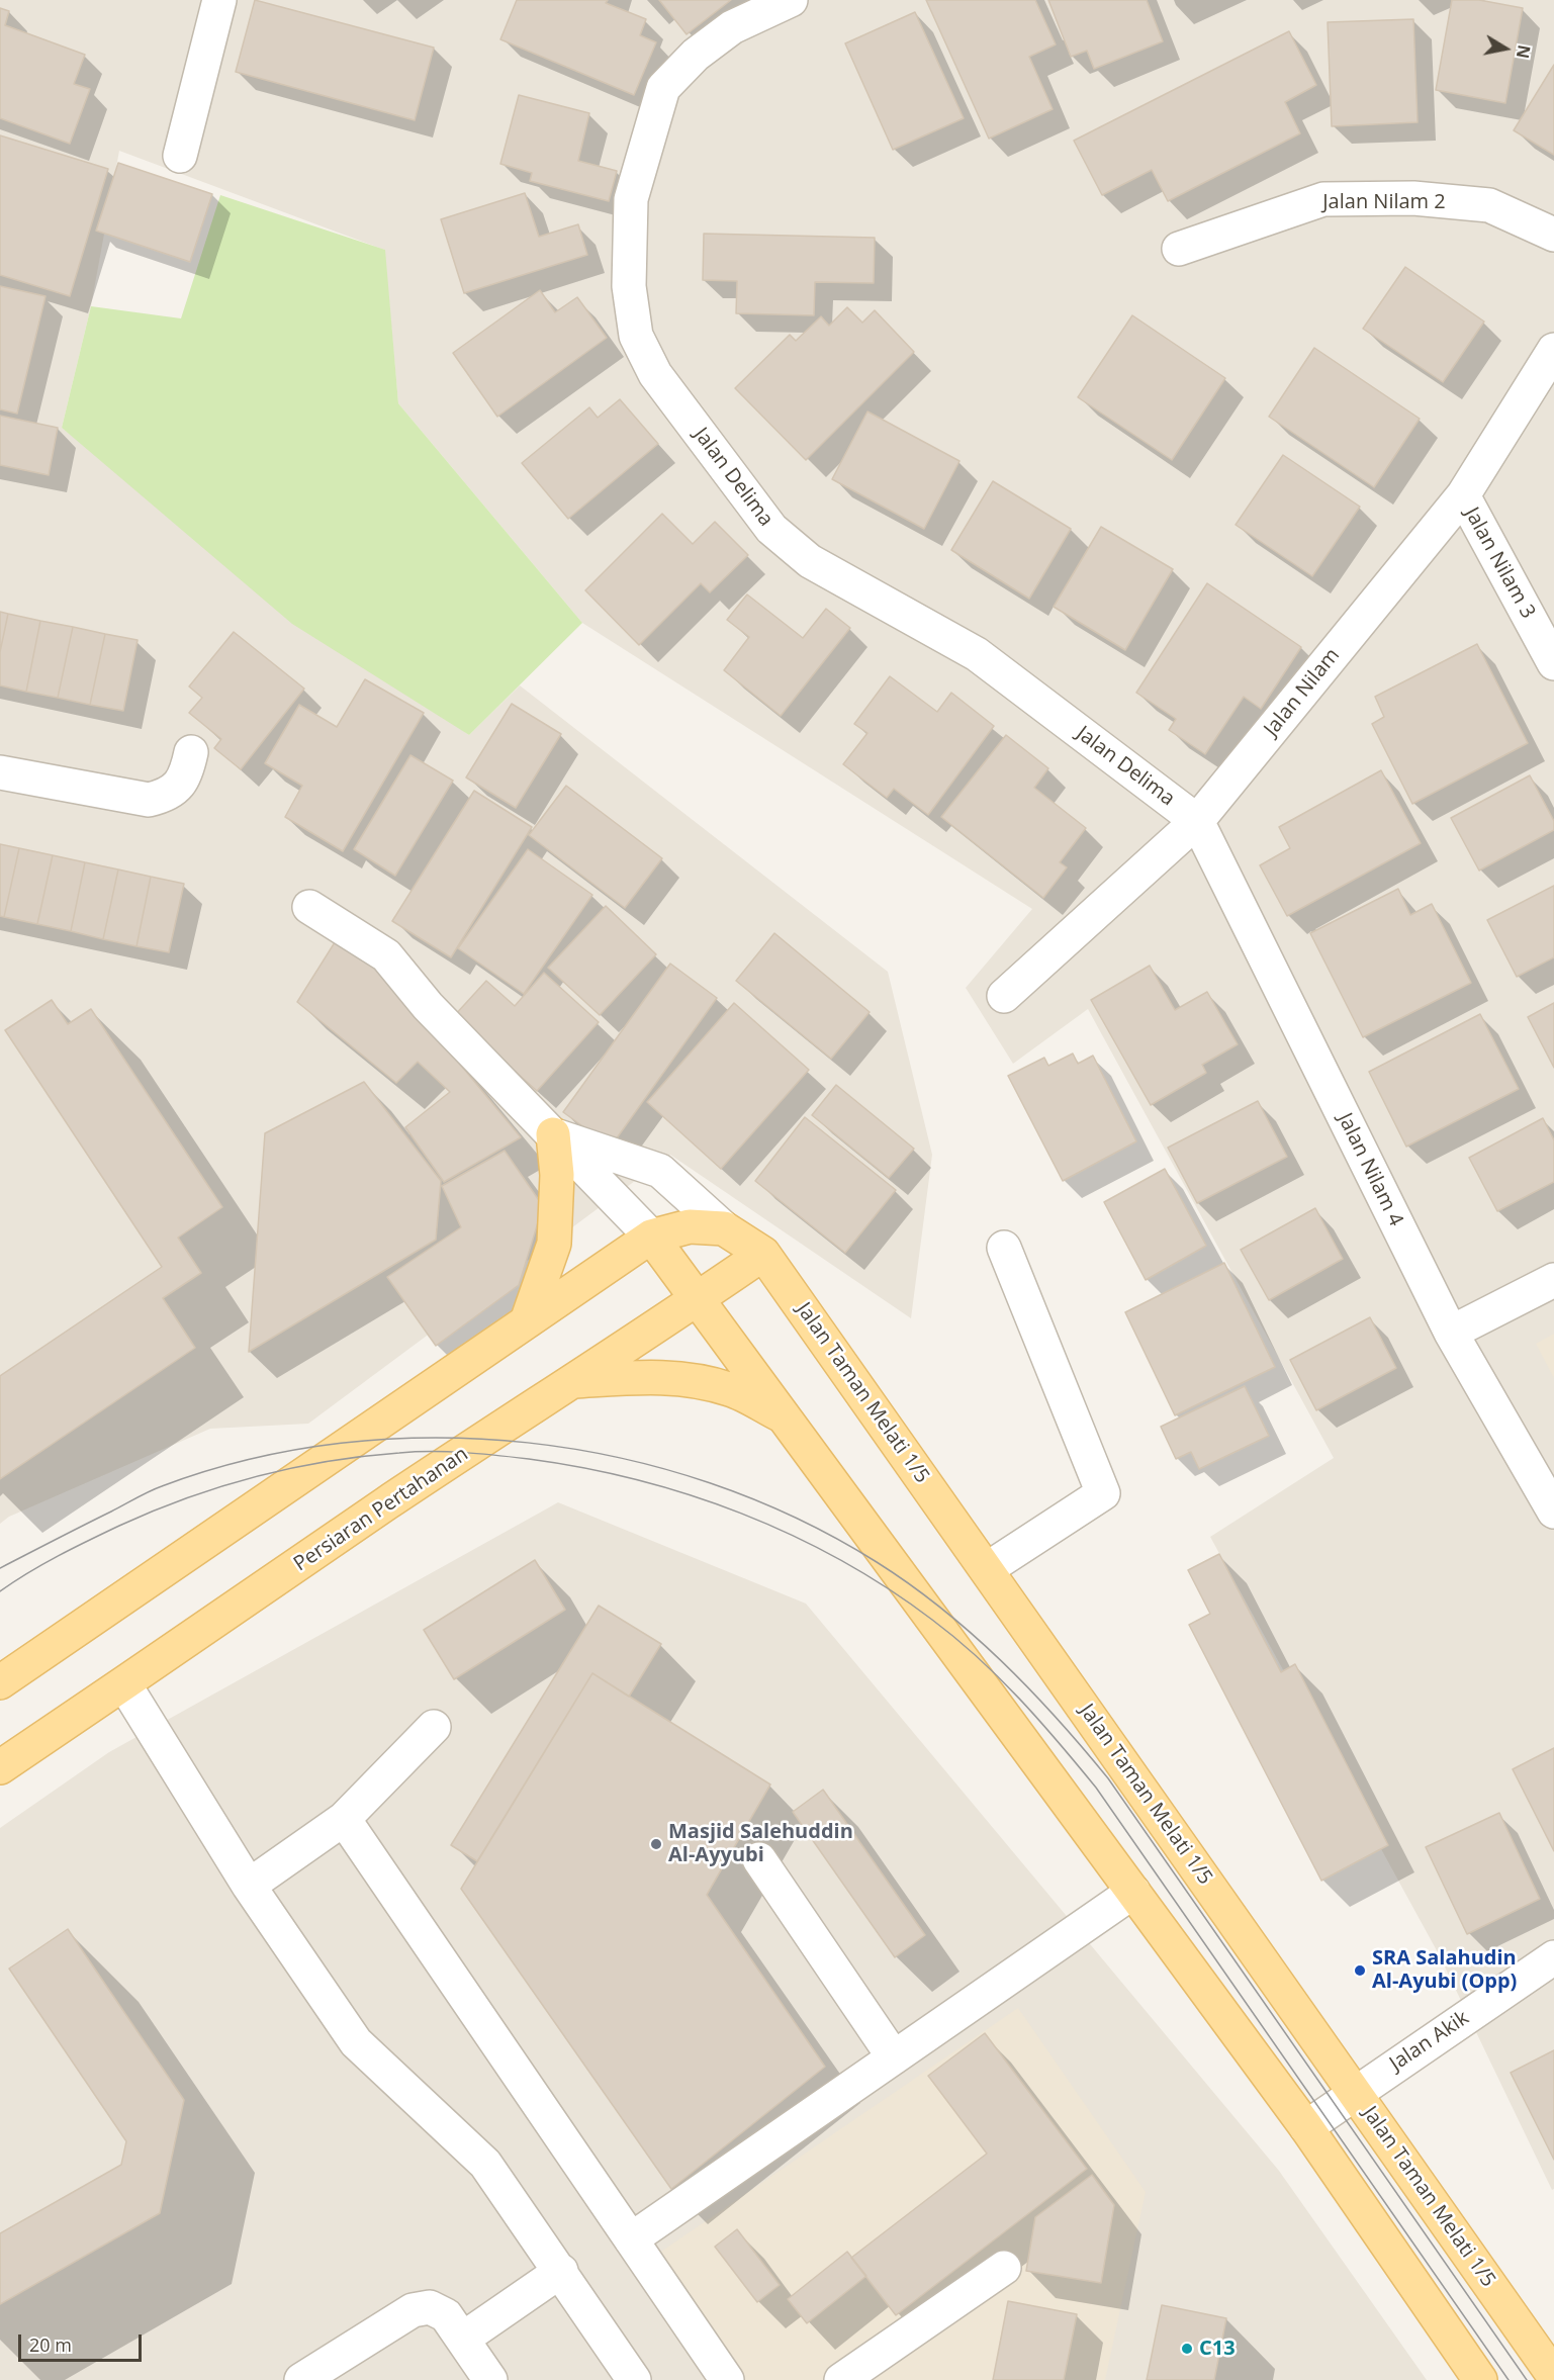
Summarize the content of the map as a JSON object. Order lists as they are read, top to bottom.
{
  "streets": {
    "main road": ["Jalan Taman Melati 1/5", "Persiaran Pertahanan"],
    "street": [
      "Jalan Nilam 2",
      "Jalan Delima",
      "Jalan Nilam 3",
      "Jalan Nilam",
      "Jalan Nilam 4",
      "Jalan Akik"
    ]
  },
  "crossings": [
    ["Jalan Delima", "Jalan Nilam"],
    ["Jalan Delima", "Jalan Nilam 4"],
    ["Jalan Nilam 3", "Jalan Nilam"],
    ["Jalan Nilam", "Jalan Nilam 4"],
    ["Jalan Taman Melati 1/5", "Persiaran Pertahanan"],
    ["Jalan Taman Melati 1/5", "Jalan Akik"]
  ],
  "places": ["Masjid Salehuddin Al-Ayyubi", "SRA Salahudin Al-Ayubi (Opp)", "C13"],
  "scale_bar": "20 m",
  "north": "right"
}
